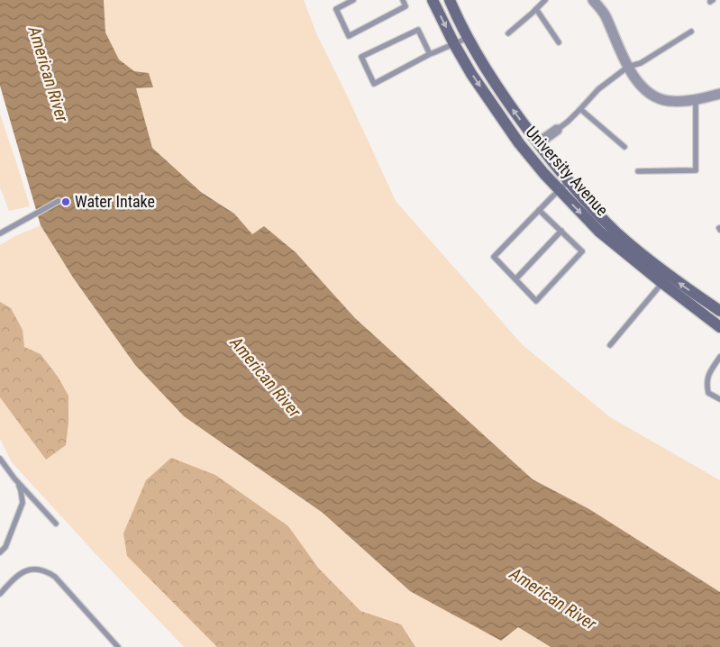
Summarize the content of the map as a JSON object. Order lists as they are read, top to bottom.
{
  "streets": {
    "street": ["University Avenue"]
  },
  "water": ["American River"],
  "places": ["Water Intake"]
}
